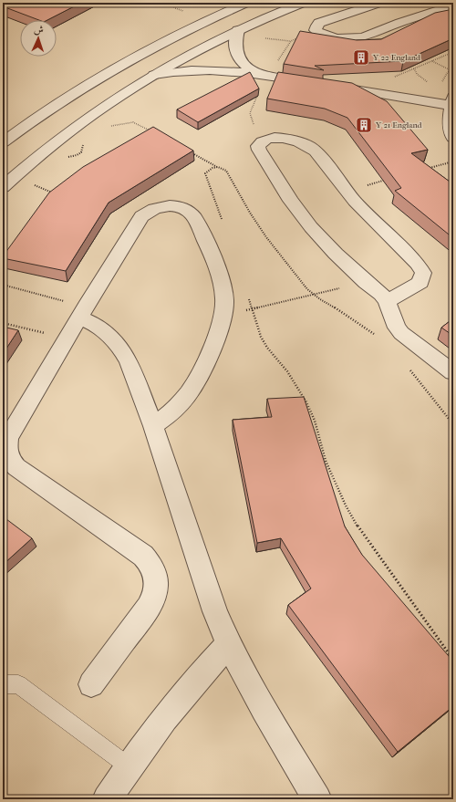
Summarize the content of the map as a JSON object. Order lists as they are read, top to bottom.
{
  "places": {
    "building": ["Y-22 England", "Y-21 England"]
  },
  "north": "top"
}
